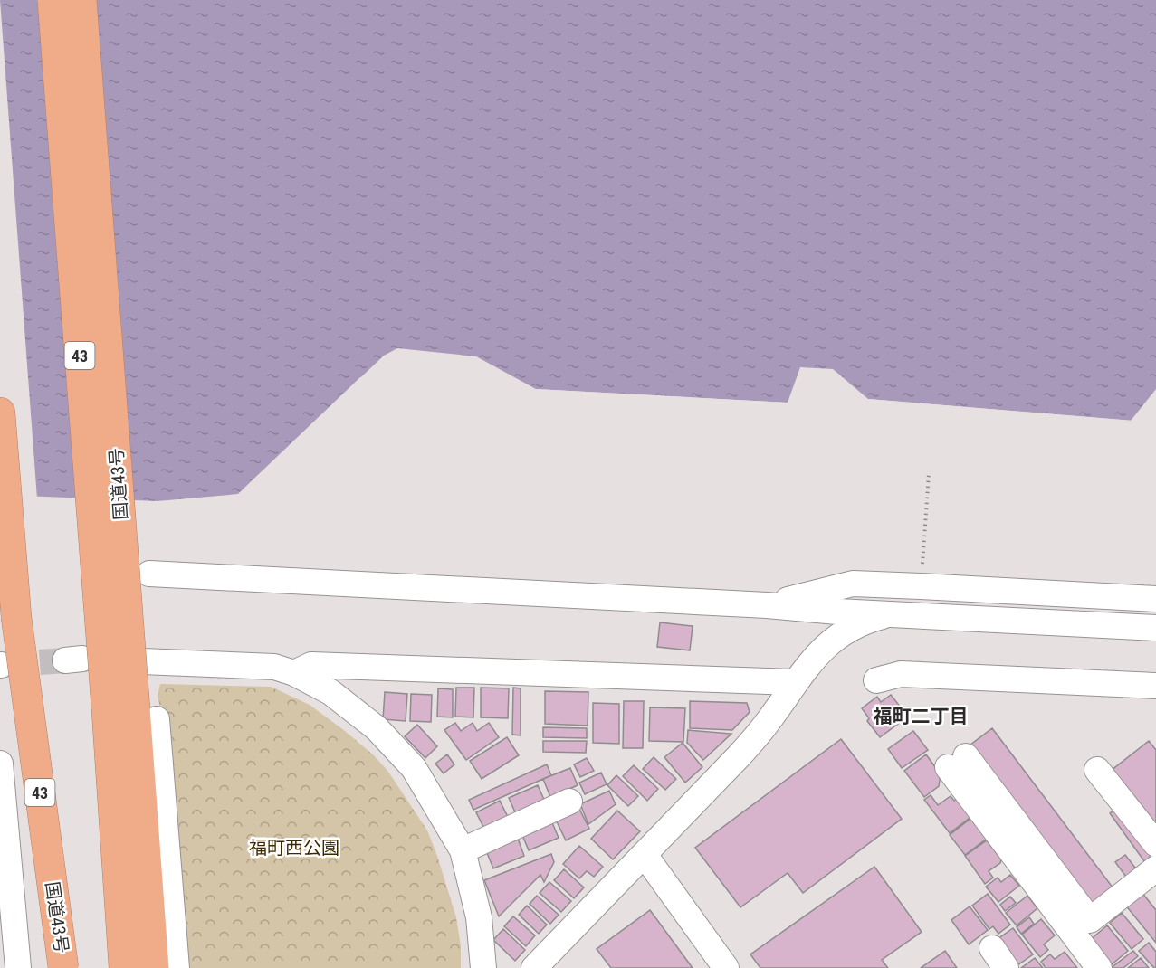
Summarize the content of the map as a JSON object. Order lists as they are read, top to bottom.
{
  "streets": {
    "highway": ["43", "国道43号"]
  },
  "districts": ["福町二丁目"],
  "parks": ["福町西公園"]
}
